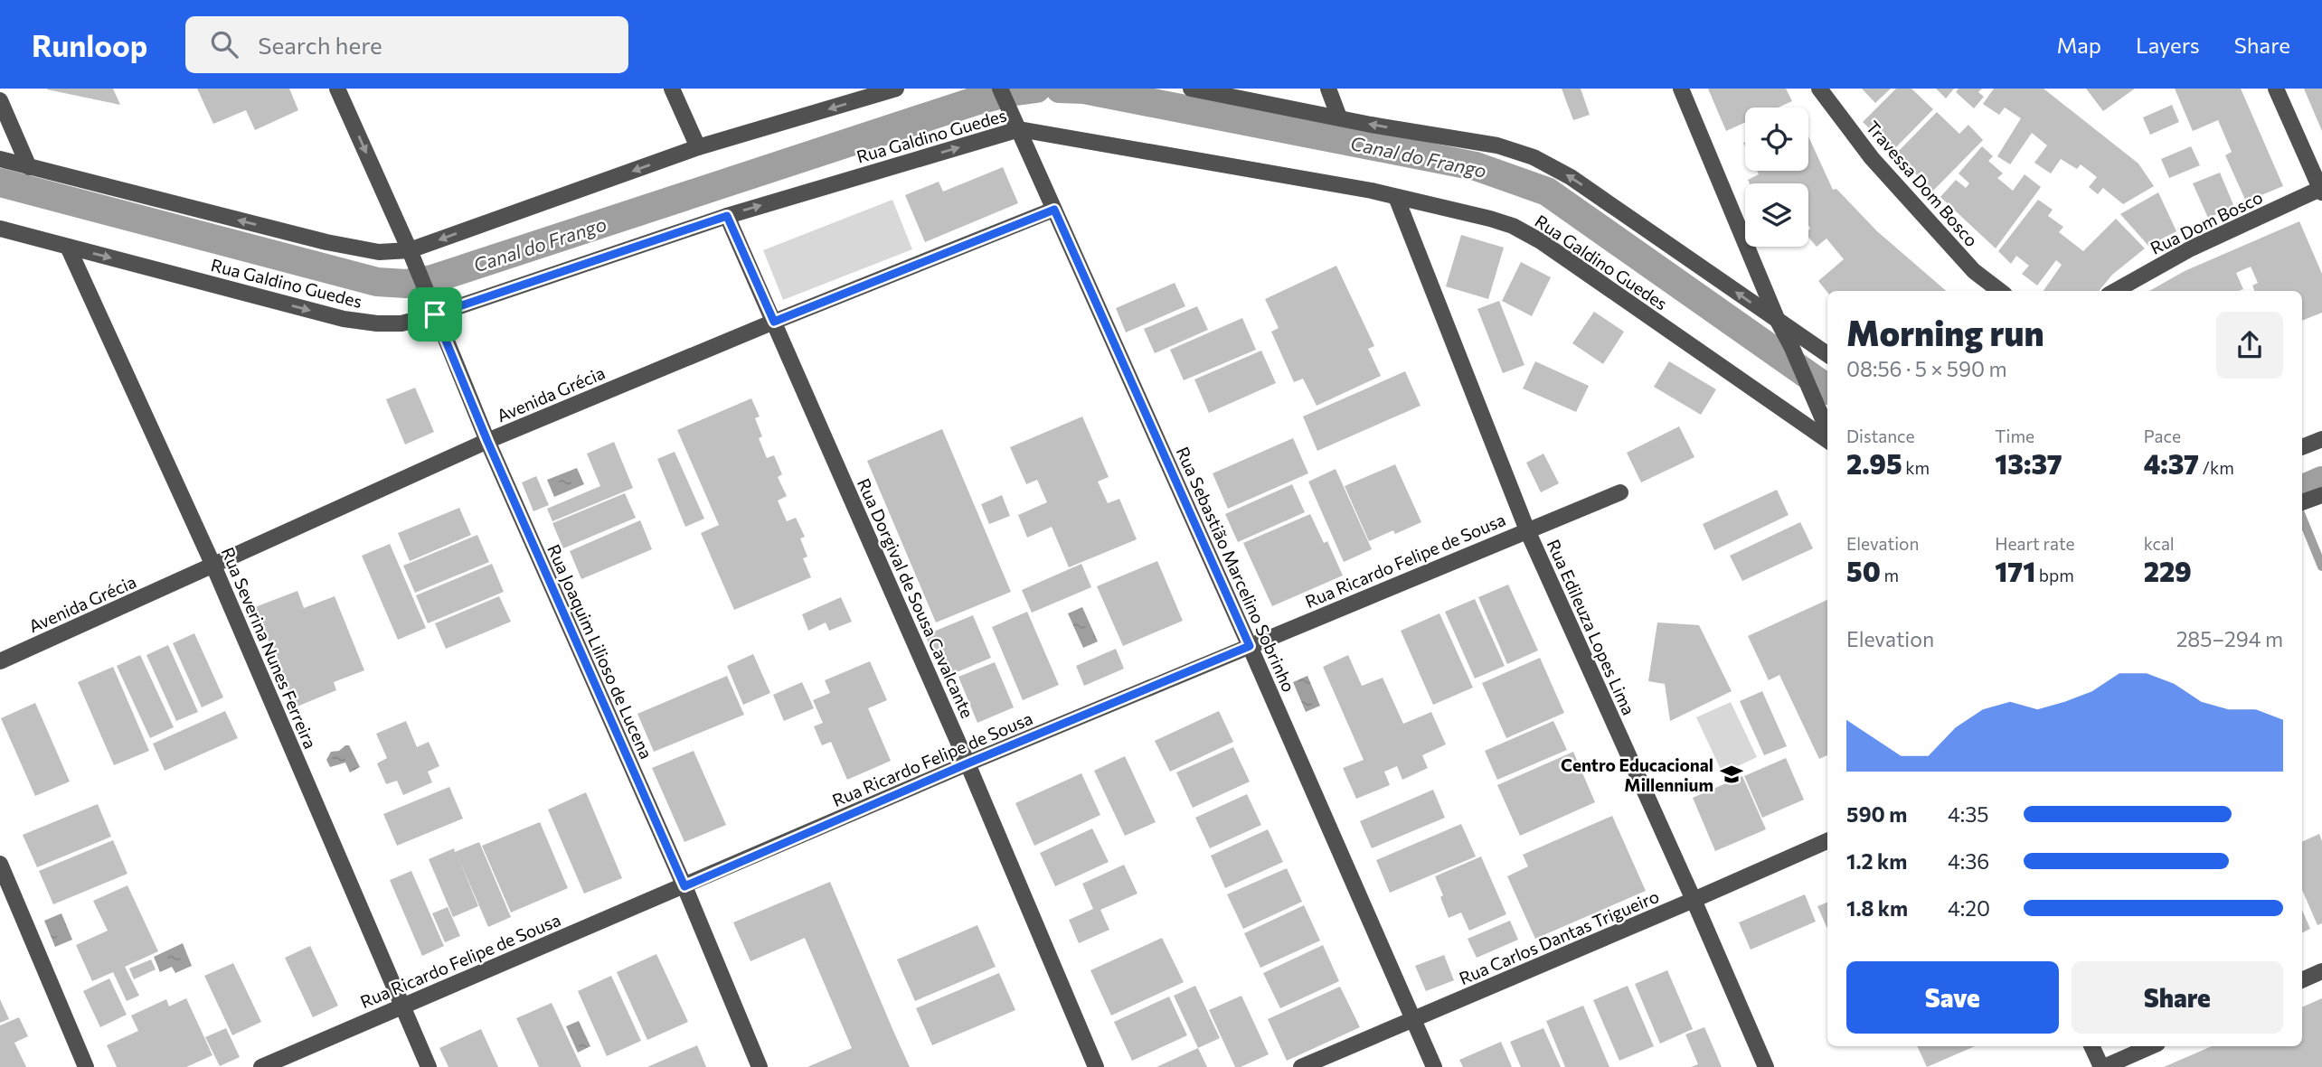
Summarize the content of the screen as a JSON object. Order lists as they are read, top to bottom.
{
  "streets": {
    "street": [
      "Rua Galdino Guedes",
      "Travessa Dom Bosco",
      "Rua Dom Bosco",
      "Avenida Grécia",
      "Rua Ricardo Felipe de Sousa",
      "Rua Sebastião Marcelino Sobrinho",
      "Rua Dorgival de Sousa Cavalcante",
      "Rua Edileuza Lopes Lima",
      "Rua Severina Nunes Ferreira",
      "Rua Joaquim Lilioso de Lucena",
      "Rua Carlos Dantas Trigueiro"
    ]
  },
  "crossings": [
    ["Rua Galdino Guedes", "Rua Sebastião Marcelino Sobrinho"],
    ["Rua Galdino Guedes", "Rua Dorgival de Sousa Cavalcante"],
    ["Rua Galdino Guedes", "Rua Edileuza Lopes Lima"],
    ["Rua Galdino Guedes", "Rua Severina Nunes Ferreira"],
    ["Rua Galdino Guedes", "Rua Joaquim Lilioso de Lucena"],
    ["Avenida Grécia", "Rua Sebastião Marcelino Sobrinho"],
    ["Avenida Grécia", "Rua Dorgival de Sousa Cavalcante"],
    ["Avenida Grécia", "Rua Severina Nunes Ferreira"],
    ["Avenida Grécia", "Rua Joaquim Lilioso de Lucena"],
    ["Rua Ricardo Felipe de Sousa", "Rua Sebastião Marcelino Sobrinho"],
    ["Rua Ricardo Felipe de Sousa", "Rua Dorgival de Sousa Cavalcante"],
    ["Rua Ricardo Felipe de Sousa", "Rua Edileuza Lopes Lima"],
    ["Rua Ricardo Felipe de Sousa", "Rua Severina Nunes Ferreira"],
    ["Rua Ricardo Felipe de Sousa", "Rua Joaquim Lilioso de Lucena"],
    ["Rua Sebastião Marcelino Sobrinho", "Rua Carlos Dantas Trigueiro"],
    ["Rua Edileuza Lopes Lima", "Rua Carlos Dantas Trigueiro"]
  ],
  "water": ["Canal do Frango"],
  "places": {
    "school or university": ["Centro Educacional Millennium"]
  },
  "page": {
    "header": "Runloop",
    "search": "Search here",
    "nav": ["Map", "Layers", "Share"],
    "heading": ["Morning run", "08:56 · 5 × 590 m"],
    "stats": [
      ["Distance", "2.95 km"],
      ["Time", "13:37"],
      ["Pace", "4:37 /km"],
      ["Elevation", "50 m"],
      ["Heart rate", "171 bpm"],
      ["kcal", "229"]
    ],
    "chart": ["Elevation", "285–294 m"],
    "list": [
      {
        "name": "590 m",
        "note": "4:35"
      },
      {
        "name": "1.2 km",
        "note": "4:36"
      },
      {
        "name": "1.8 km",
        "note": "4:20"
      }
    ],
    "buttons": ["Save", "Share"]
  }
}
